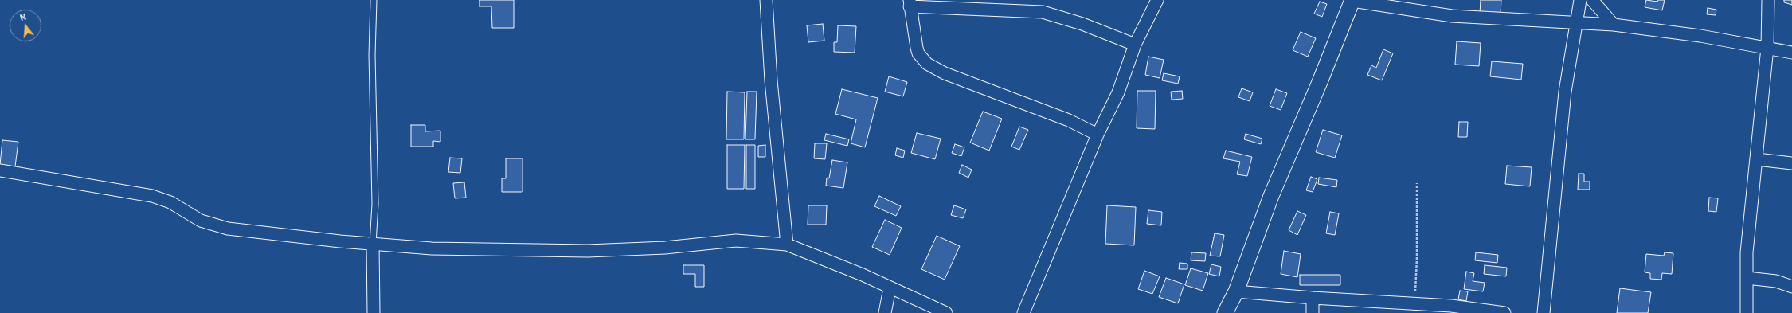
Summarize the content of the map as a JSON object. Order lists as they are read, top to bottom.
{
  "north": "top"
}
